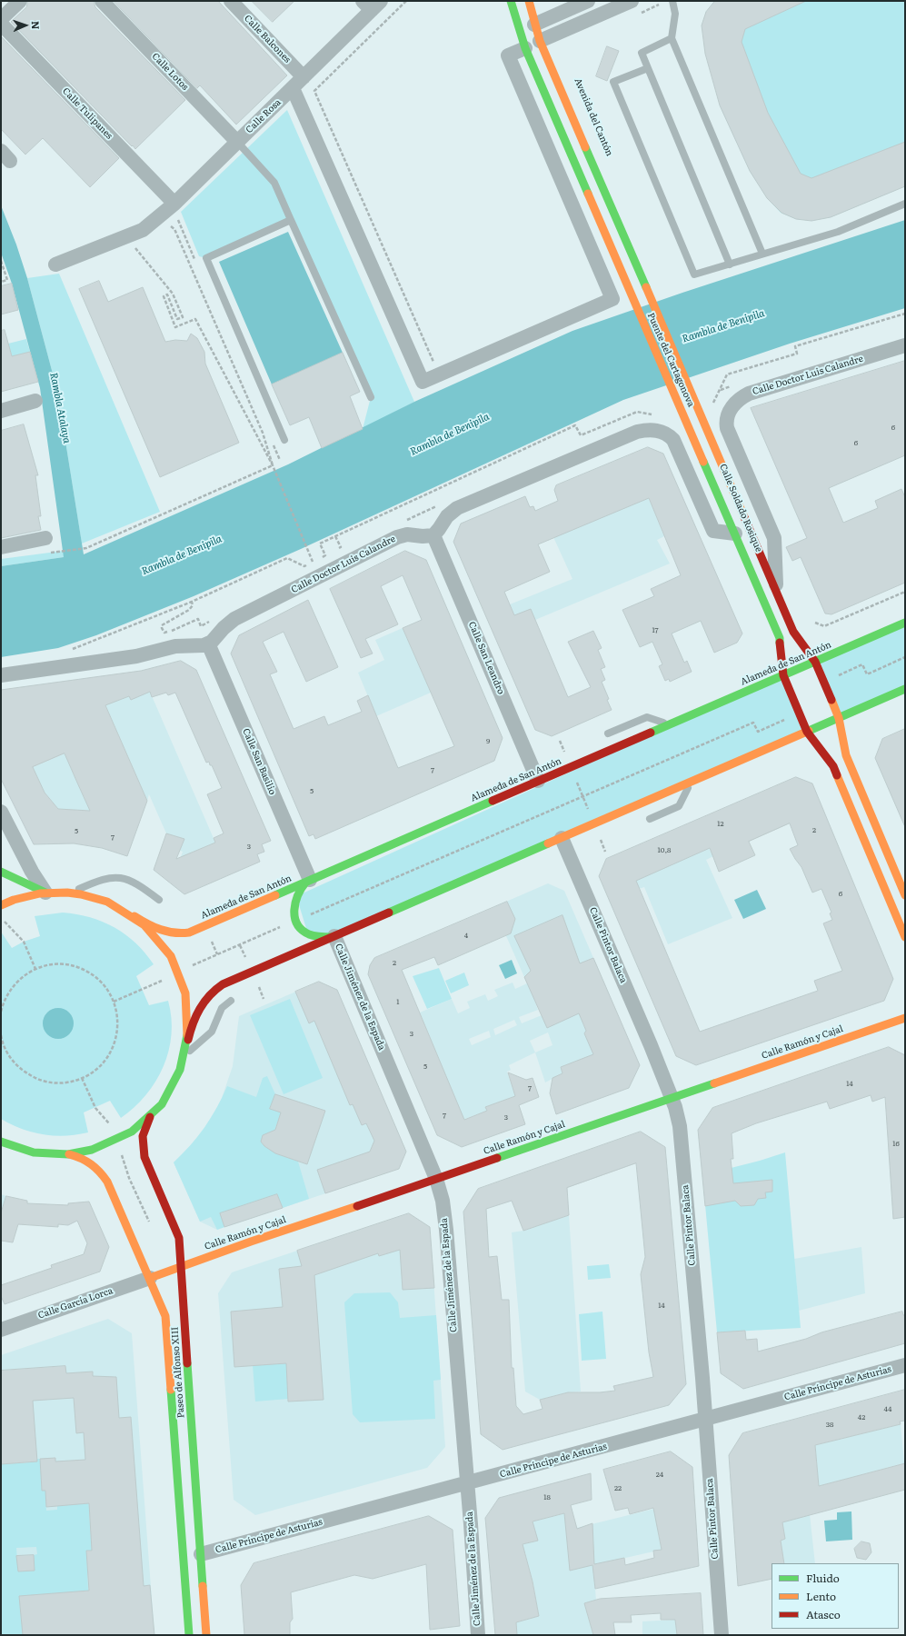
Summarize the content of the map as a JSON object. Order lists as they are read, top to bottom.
{
  "streets": {
    "main road": [
      "Avenida del Cantón",
      "Puente del Cartagonova",
      "Calle Soldado Rosique",
      "Alameda de San Antón",
      "Calle Ramón y Cajal",
      "Paseo de Alfonso XIII"
    ],
    "street": [
      "Calle Balcones",
      "Calle Lotos",
      "Calle Tulipanes",
      "Calle Rosa",
      "Calle Doctor Luis Calandre",
      "Calle San Leandro",
      "Calle San Basilio",
      "Calle Pintor Balaca",
      "Calle Jiménez de la Espada",
      "Calle García Lorca",
      "Calle Príncipe de Asturias"
    ]
  },
  "crossings": [
    ["Calle Balcones", "Calle Rosa"],
    ["Calle Lotos", "Calle Rosa"],
    ["Calle Tulipanes", "Calle Rosa"],
    ["Avenida del Cantón", "Puente del Cartagonova"],
    ["Puente del Cartagonova", "Calle Soldado Rosique"],
    ["Calle Doctor Luis Calandre", "Calle Soldado Rosique"],
    ["Calle Doctor Luis Calandre", "Calle San Leandro"],
    ["Calle Doctor Luis Calandre", "Calle San Basilio"],
    ["Calle Soldado Rosique", "Calle San Leandro"],
    ["Calle Soldado Rosique", "Alameda de San Antón"],
    ["Calle San Leandro", "Alameda de San Antón"],
    ["Alameda de San Antón", "Calle San Basilio"],
    ["Calle Pintor Balaca", "Calle Ramón y Cajal"],
    ["Calle Pintor Balaca", "Calle Príncipe de Asturias"],
    ["Calle Jiménez de la Espada", "Calle Ramón y Cajal"],
    ["Calle Jiménez de la Espada", "Calle Príncipe de Asturias"],
    ["Calle Ramón y Cajal", "Calle García Lorca"],
    ["Calle Ramón y Cajal", "Paseo de Alfonso XIII"],
    ["Calle García Lorca", "Paseo de Alfonso XIII"],
    ["Paseo de Alfonso XIII", "Calle Príncipe de Asturias"]
  ],
  "water": ["Rambla de Benipila", "Rambla Atalaya"],
  "house_numbers": [
    "6",
    "6",
    "17",
    "9",
    "7",
    "5",
    "12",
    "2",
    "5",
    "7",
    "3",
    "10,8",
    "6",
    "4",
    "2",
    "1",
    "3",
    "5",
    "14",
    "7",
    "7",
    "3",
    "16",
    "14",
    "44",
    "42",
    "38",
    "24",
    "22",
    "18"
  ],
  "legend": ["Fluido", "Lento", "Atasco"],
  "north": "right"
}
